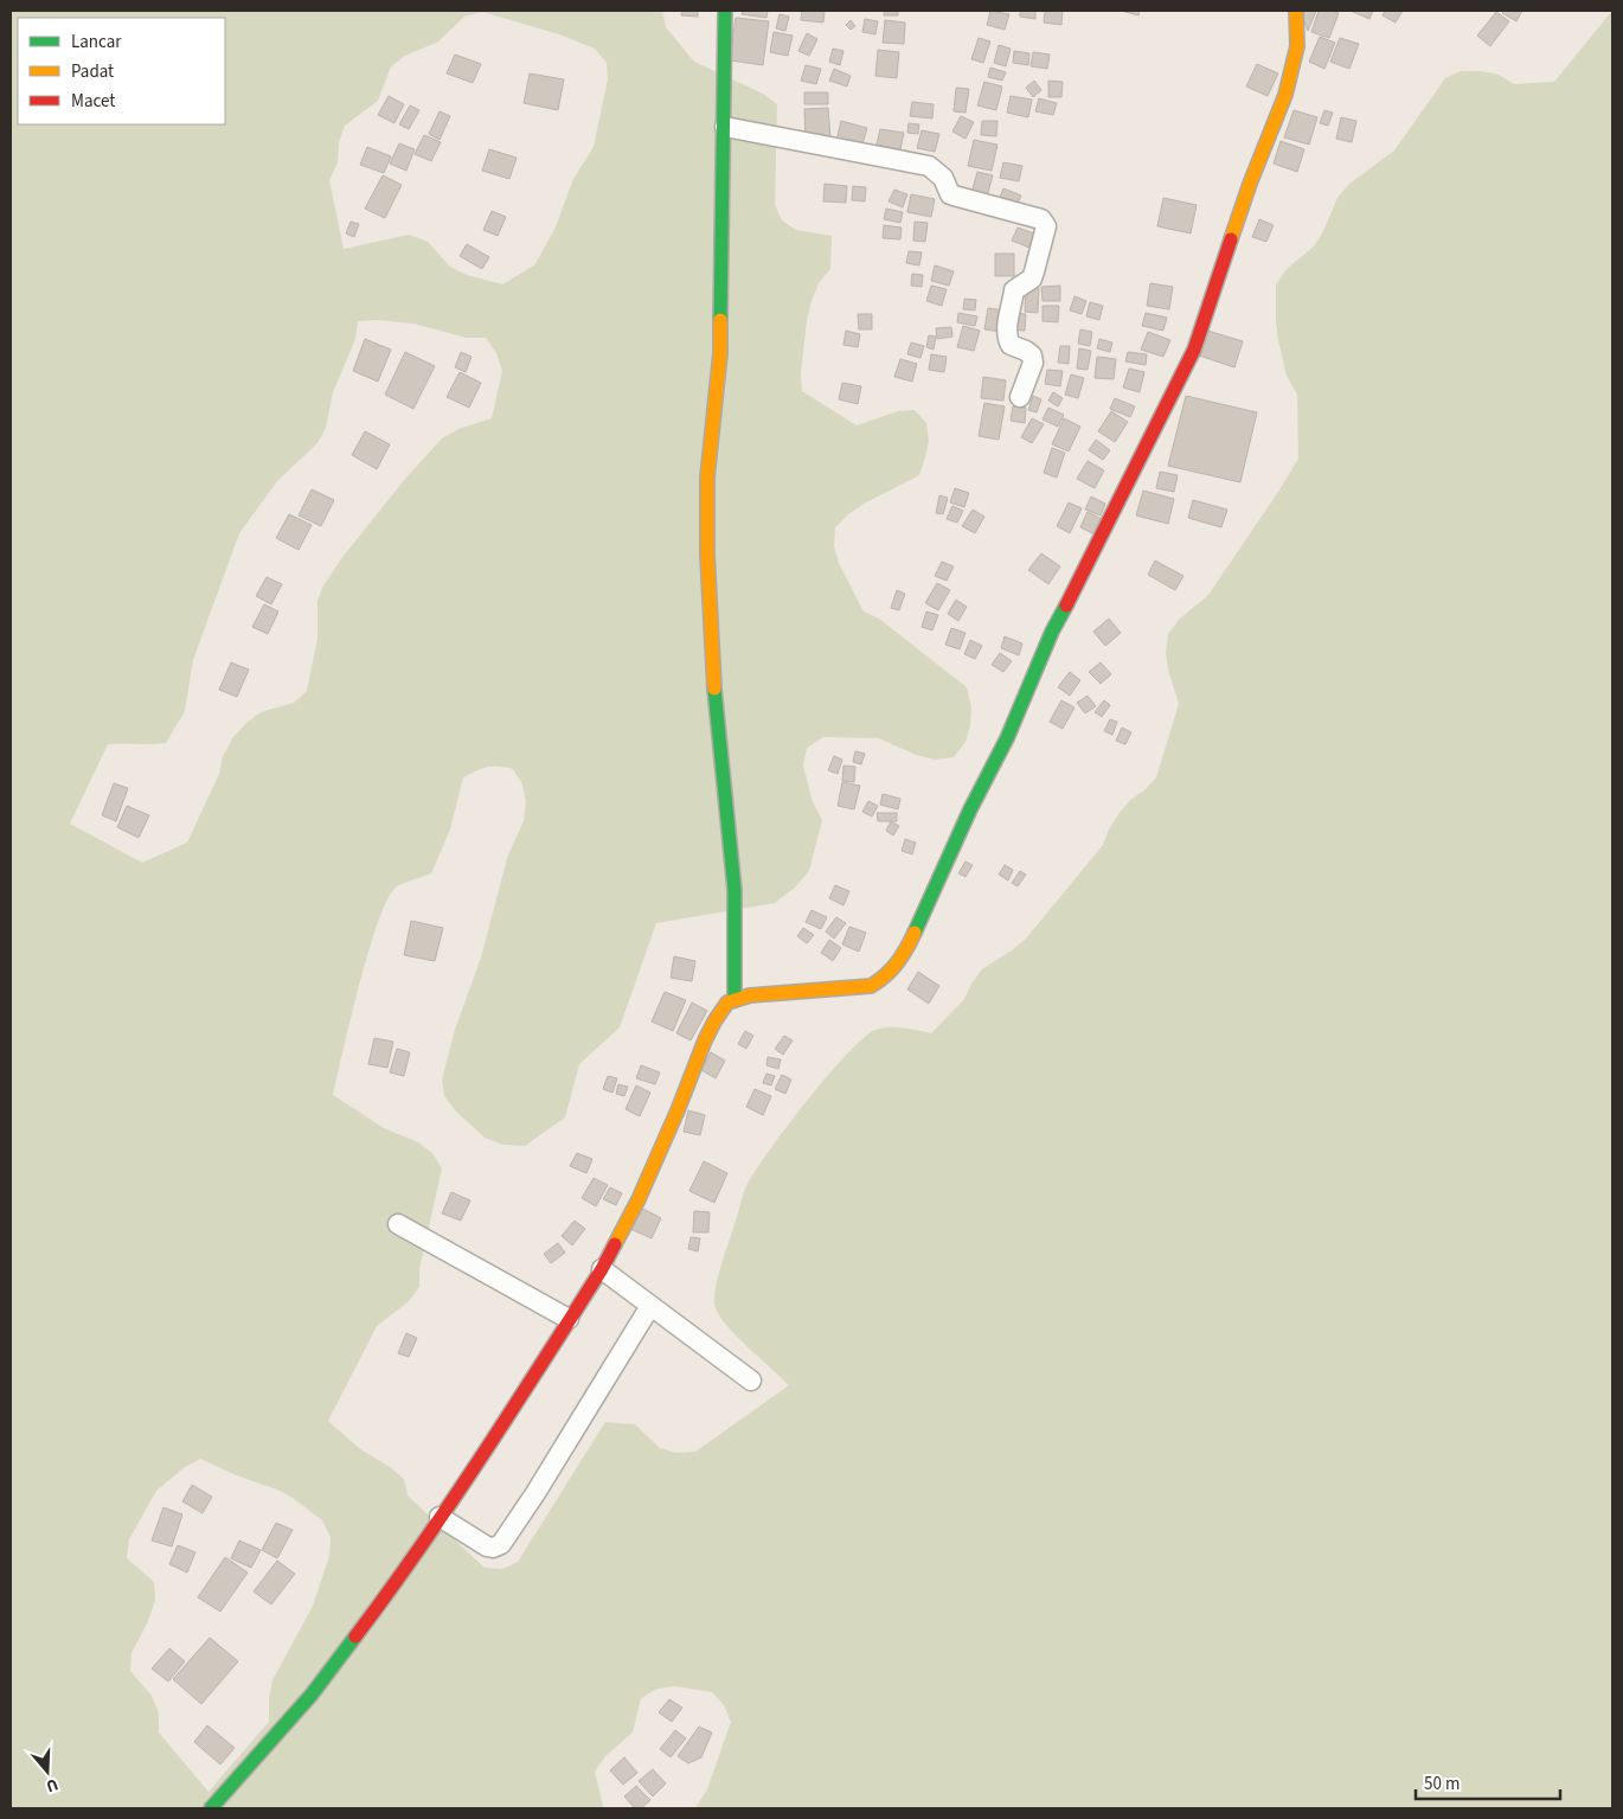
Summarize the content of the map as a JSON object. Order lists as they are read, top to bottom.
{
  "legend": ["Lancar", "Padat", "Macet"],
  "scale_bar": "50 m",
  "north": "bottom"
}
